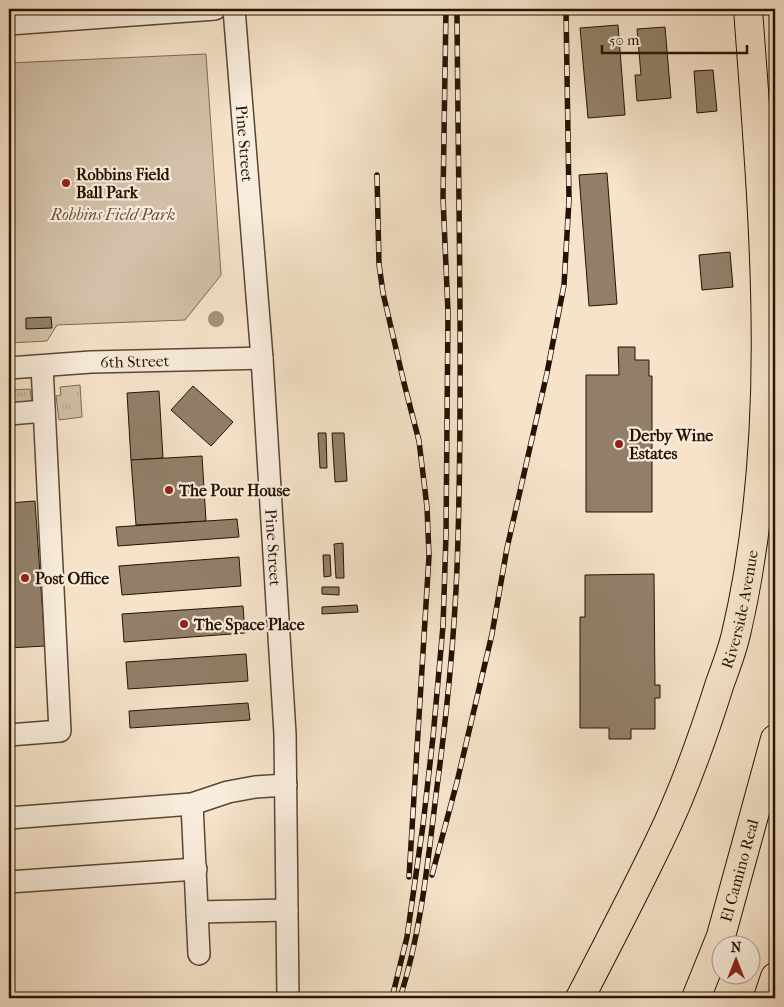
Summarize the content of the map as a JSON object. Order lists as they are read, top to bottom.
{
  "streets": {
    "main road": ["Riverside Avenue", "El Camino Real"],
    "street": ["Pine Street", "6th Street"]
  },
  "crossings": [
    ["Pine Street", "6th Street"]
  ],
  "parks": ["Robbins Field Park"],
  "places": [
    "Robbins Field Ball Park",
    "Derby Wine Estates",
    "The Pour House",
    "Post Office",
    "The Space Place"
  ],
  "scale_bar": "50 m",
  "north": "top"
}
